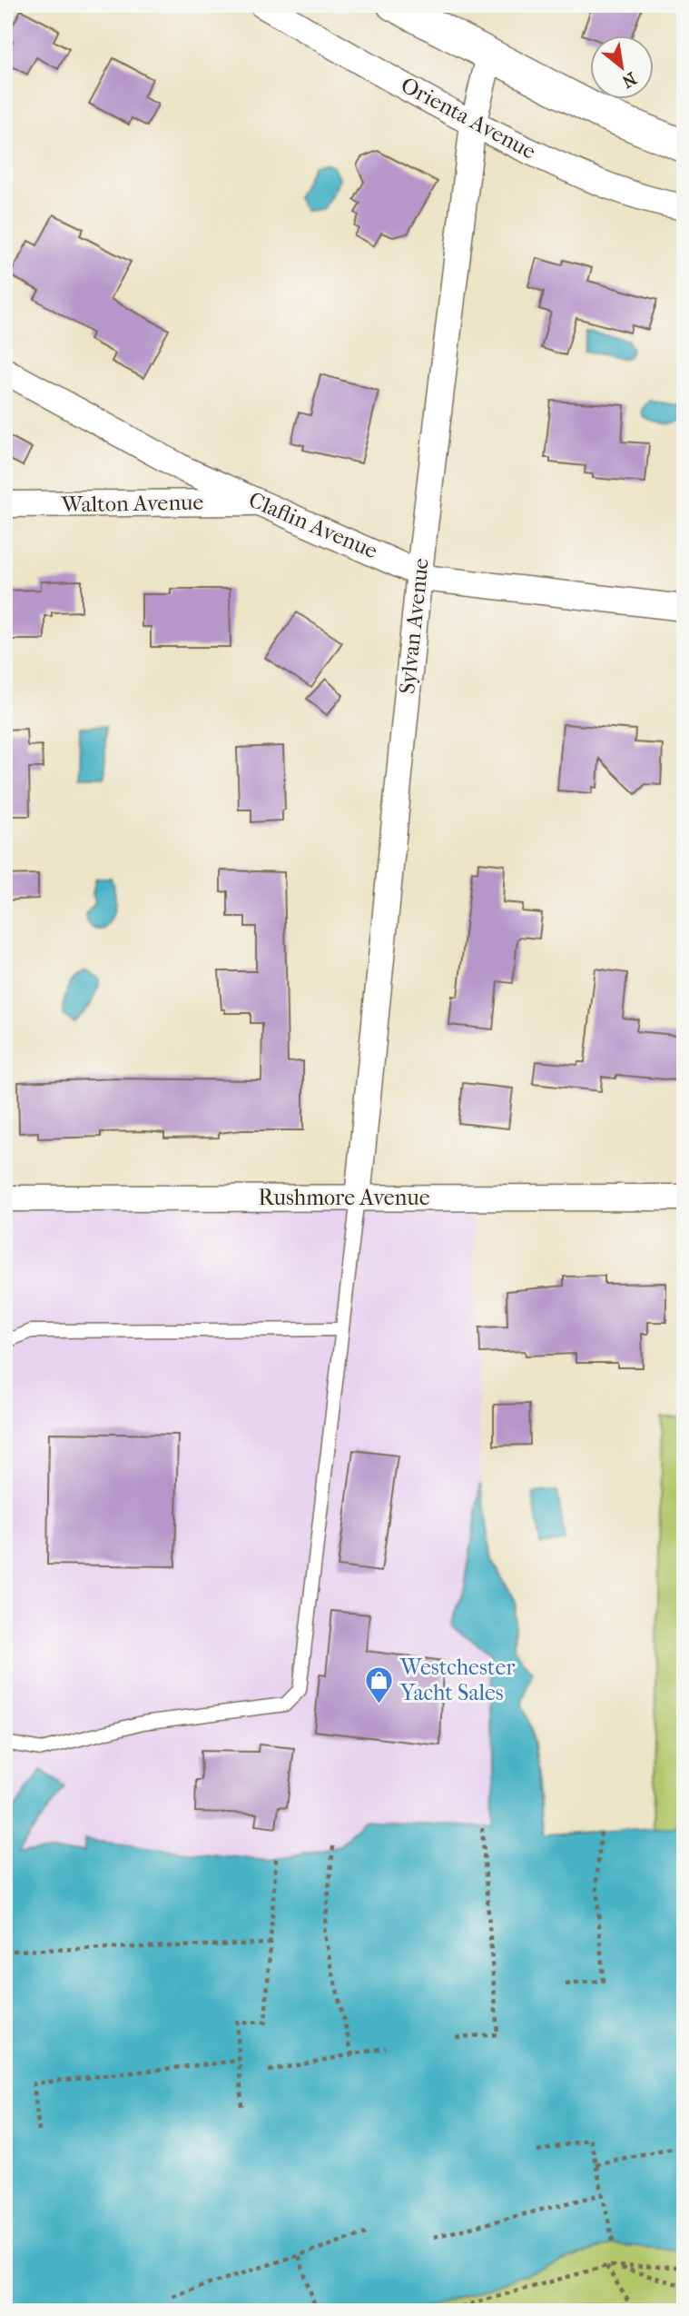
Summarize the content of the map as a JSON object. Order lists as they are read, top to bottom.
{
  "streets": {
    "street": [
      "Orienta Avenue",
      "Walton Avenue",
      "Claflin Avenue",
      "Sylvan Avenue",
      "Rushmore Avenue"
    ]
  },
  "crossings": [
    ["Orienta Avenue", "Sylvan Avenue"],
    ["Walton Avenue", "Claflin Avenue"],
    ["Claflin Avenue", "Sylvan Avenue"],
    ["Sylvan Avenue", "Rushmore Avenue"]
  ],
  "places": {
    "shop": ["Westchester Yacht Sales"]
  },
  "north": "bottom right"
}
